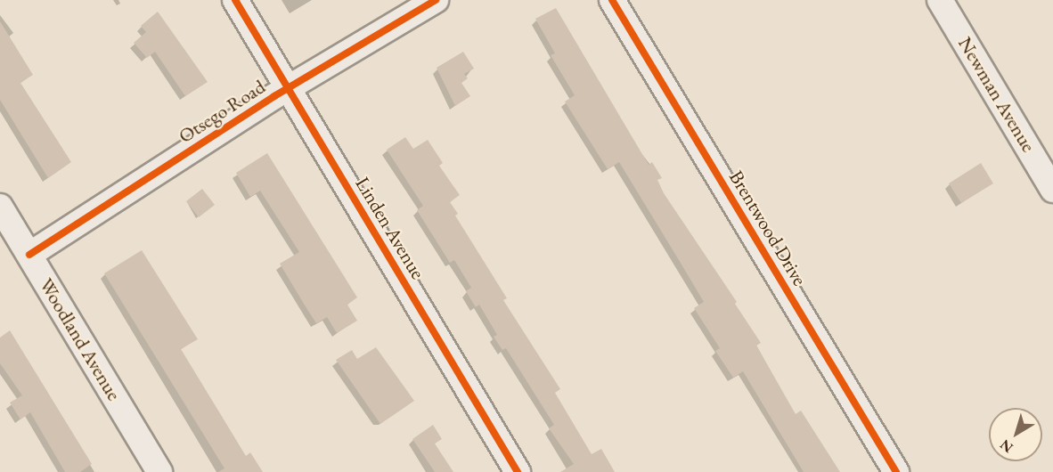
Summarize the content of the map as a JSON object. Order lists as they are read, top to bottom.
{
  "streets": {
    "street": [
      "Newman Avenue",
      "Otsego Road",
      "Linden Avenue",
      "Brentwood Drive",
      "Woodland Avenue"
    ]
  },
  "crossings": [
    ["Otsego Road", "Linden Avenue"],
    ["Otsego Road", "Woodland Avenue"]
  ],
  "north": "bottom left"
}
